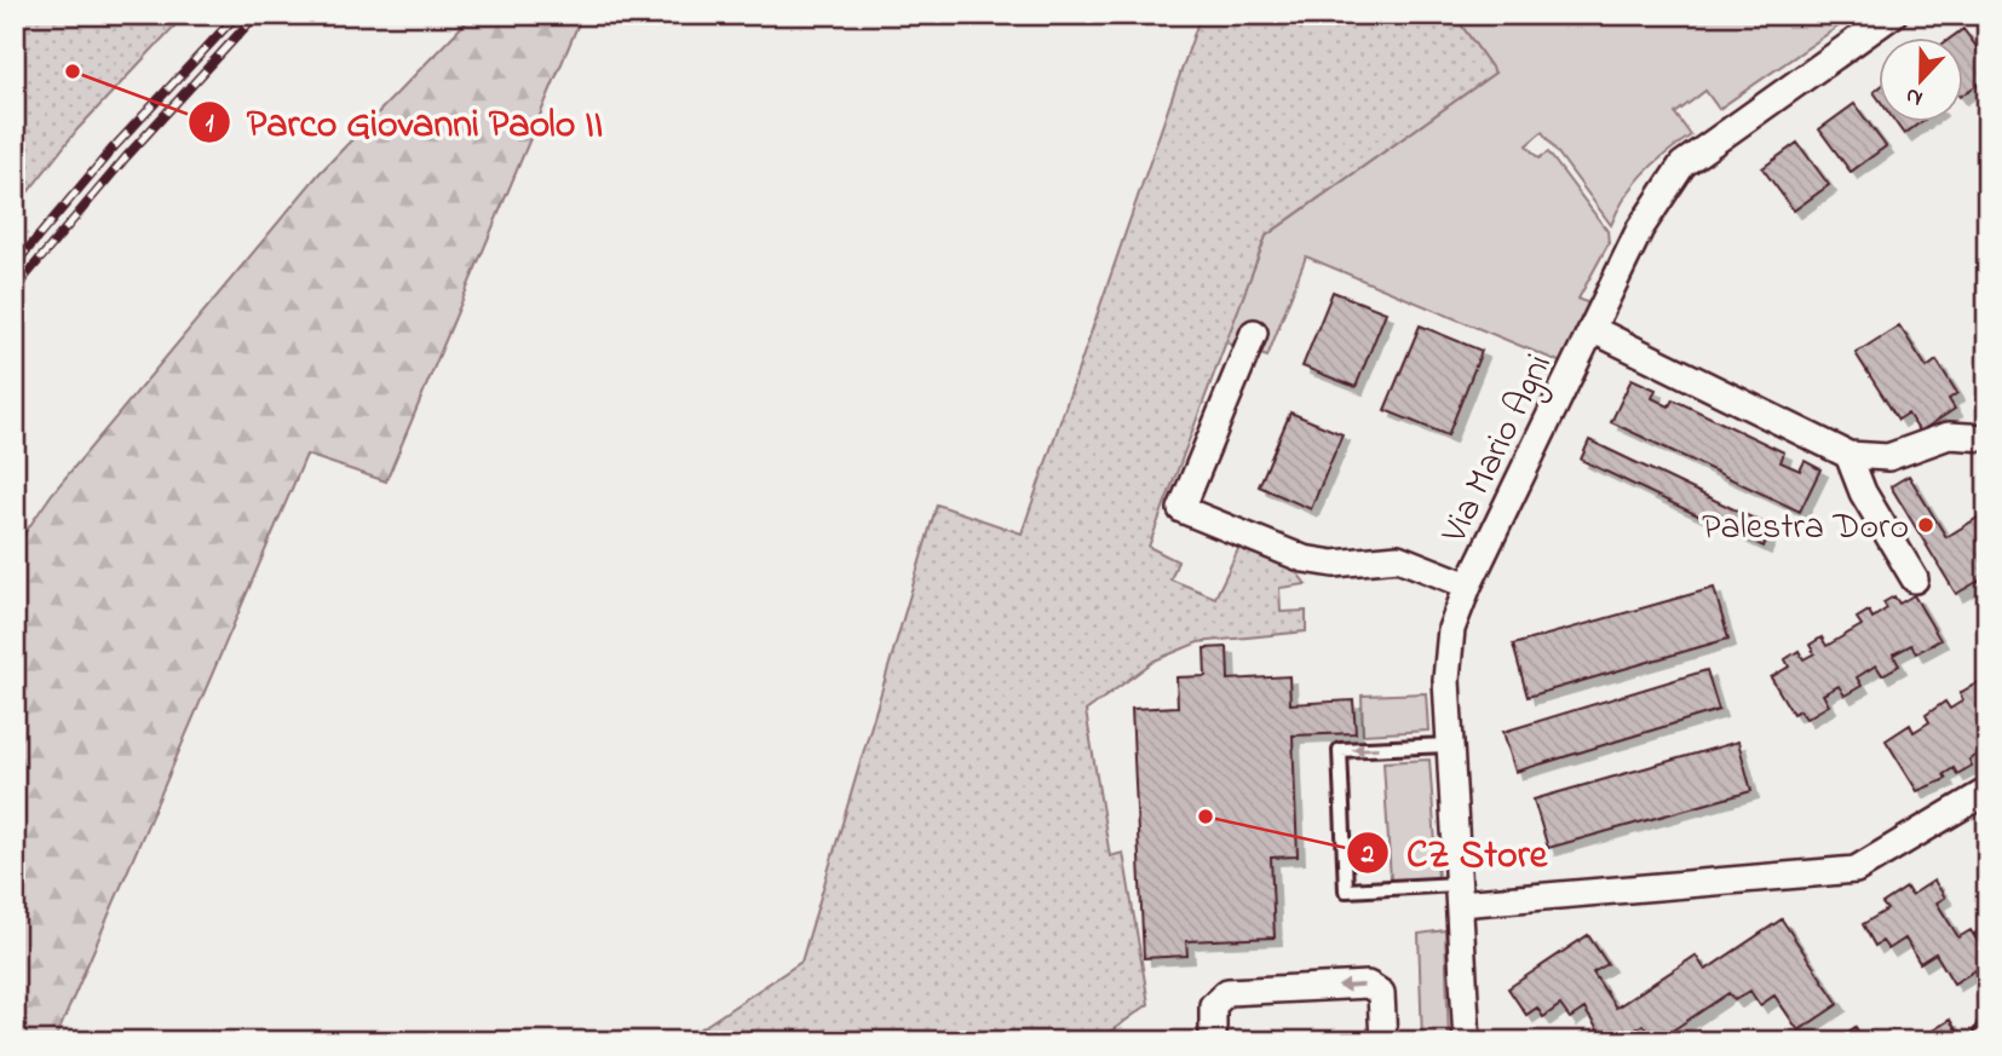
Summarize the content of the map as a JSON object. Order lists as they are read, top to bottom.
{
  "streets": {
    "street": ["Via Mario Agni"]
  },
  "places": ["Parco Giovanni Paolo II", "Palestra Doro", "CZ Store"],
  "north": "bottom"
}
